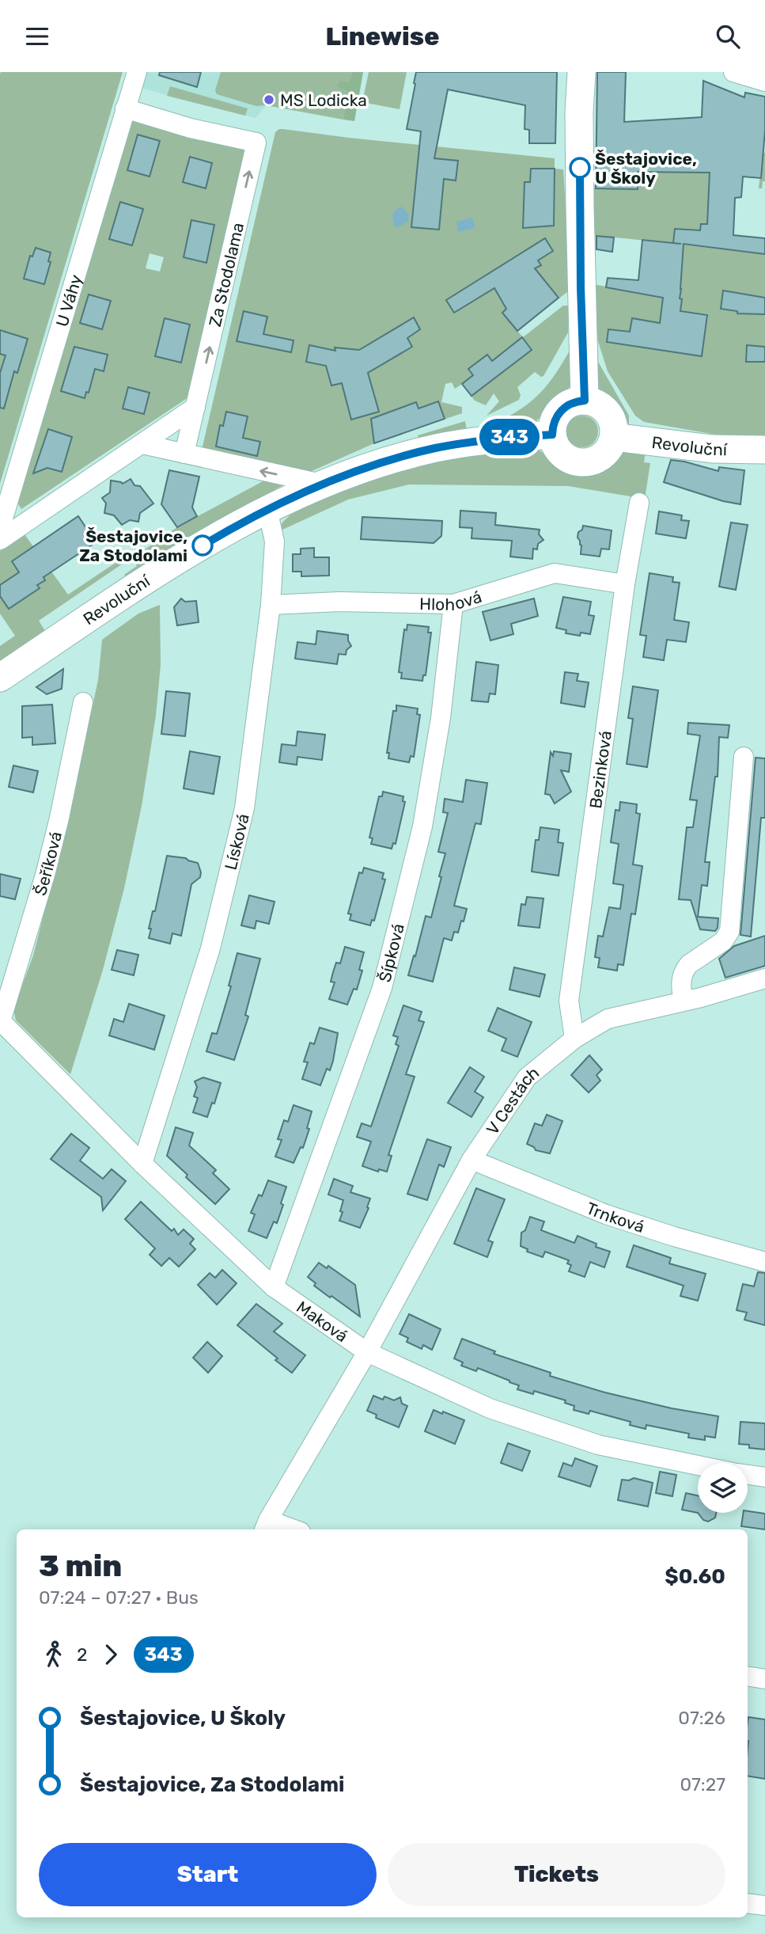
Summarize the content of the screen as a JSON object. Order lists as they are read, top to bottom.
{
  "streets": {
    "street": [
      "Za Stodolama",
      "U Váhy",
      "Revoluční",
      "Hlohová",
      "Bezinková",
      "Lísková",
      "Šeříková",
      "Šípková",
      "V Cestách",
      "Trnková",
      "Maková"
    ]
  },
  "crossings": [
    ["Za Stodolama", "U Váhy"],
    ["Revoluční", "Lísková"],
    ["Hlohová", "Bezinková"],
    ["Hlohová", "Lísková"],
    ["Hlohová", "Šípková"],
    ["Bezinková", "V Cestách"],
    ["Lísková", "Maková"],
    ["Šeříková", "Maková"],
    ["Šípková", "Maková"],
    ["V Cestách", "Trnková"],
    ["V Cestách", "Maková"]
  ],
  "places": ["MS Lodicka", "Šestajovice, U Školy", "Šestajovice, Za Stodolami"],
  "lines": ["bus line 343"],
  "page": {
    "header": "Linewise",
    "on_map": "343",
    "heading": ["3 min", "07:24 – 07:27 · Bus", "$0.60"],
    "legs": ["2", "343"],
    "list": [
      {
        "name": "Šestajovice, U Školy",
        "value": "07:26"
      },
      {
        "name": "Šestajovice, Za Stodolami",
        "value": "07:27"
      }
    ],
    "buttons": ["Start", "Tickets"]
  }
}
